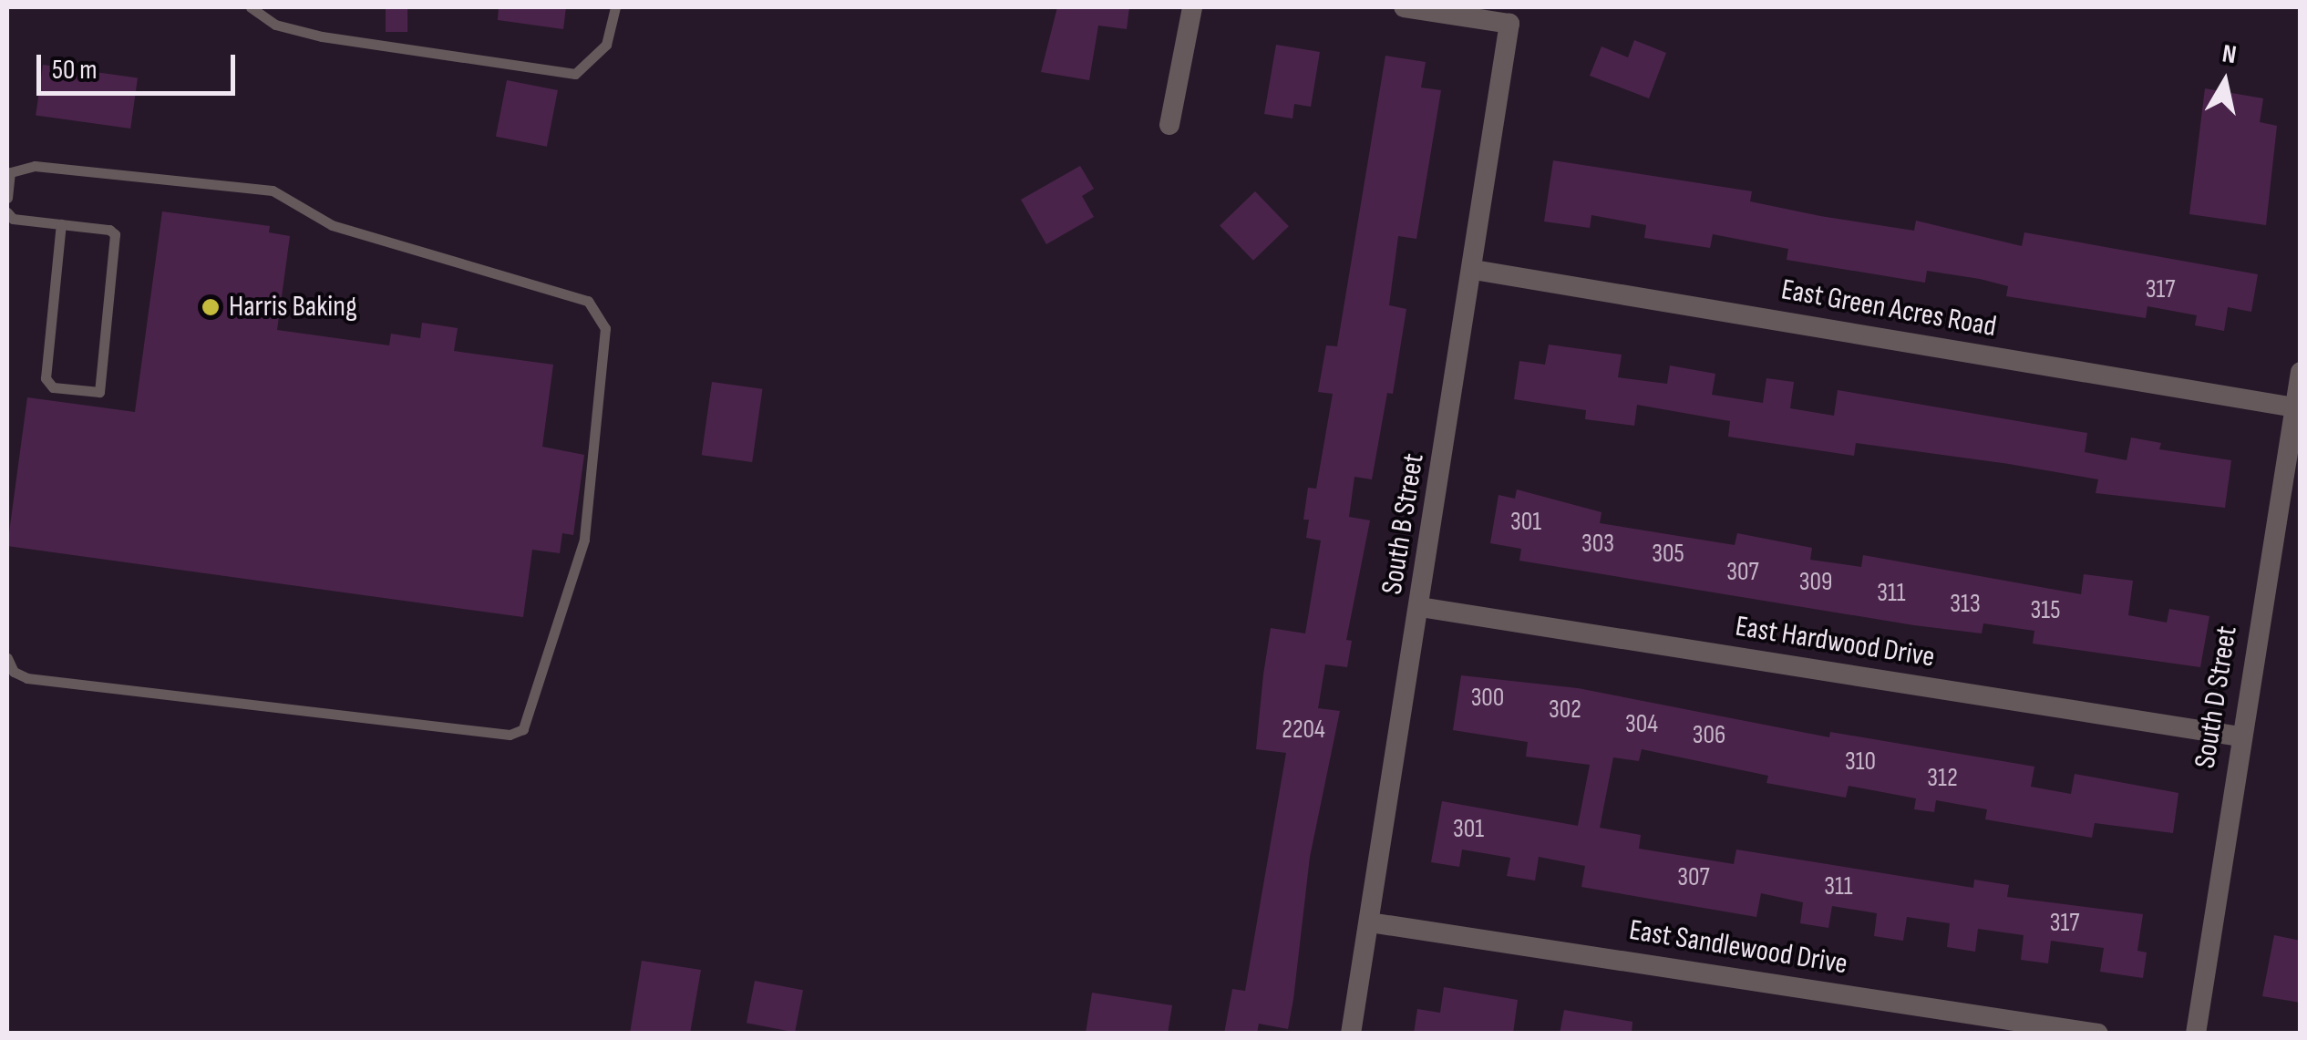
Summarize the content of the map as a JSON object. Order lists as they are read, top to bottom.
{
  "streets": {
    "street": [
      "East Green Acres Road",
      "South B Street",
      "East Hardwood Drive",
      "South D Street",
      "East Sandlewood Drive"
    ]
  },
  "crossings": [
    ["East Green Acres Road", "South B Street"],
    ["East Green Acres Road", "South D Street"],
    ["South B Street", "East Hardwood Drive"],
    ["South B Street", "East Sandlewood Drive"],
    ["East Hardwood Drive", "South D Street"]
  ],
  "places": ["Harris Baking"],
  "house_numbers": [
    "317",
    "301",
    "303",
    "305",
    "307",
    "309",
    "311",
    "313",
    "315",
    "300",
    "302",
    "304",
    "2204",
    "306",
    "310",
    "312",
    "301",
    "307",
    "311",
    "317"
  ],
  "scale_bar": "50 m",
  "north": "top"
}
